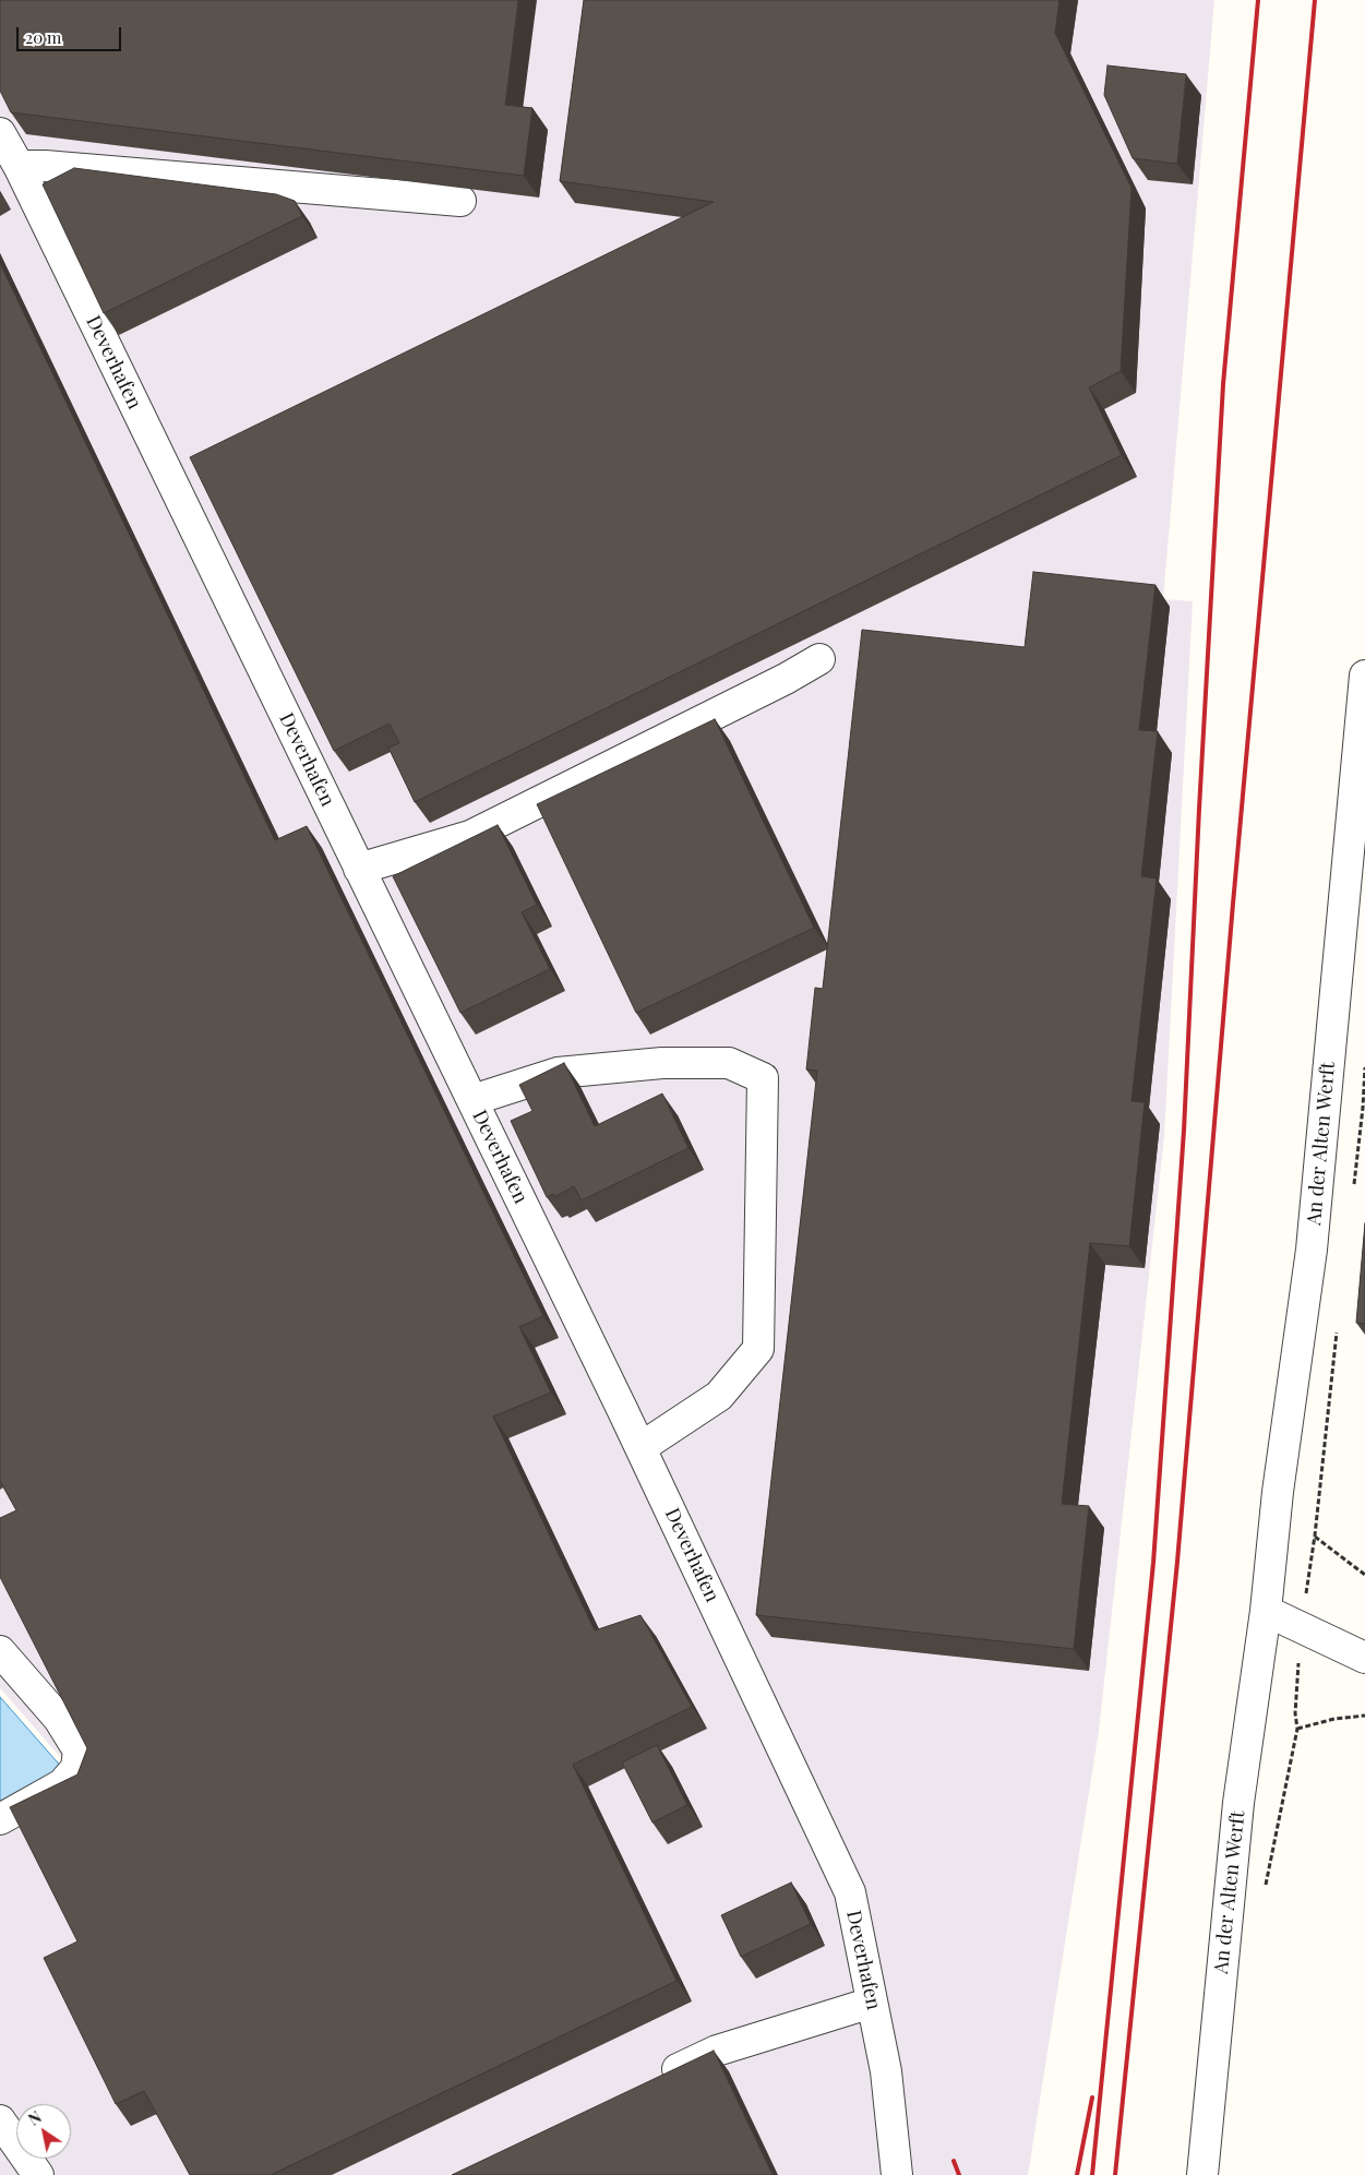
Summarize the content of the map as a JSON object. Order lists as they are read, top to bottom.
{
  "streets": {
    "street": ["Deverhafen", "An der Alten Werft"]
  },
  "scale_bar": "20 m",
  "north": "top left"
}
